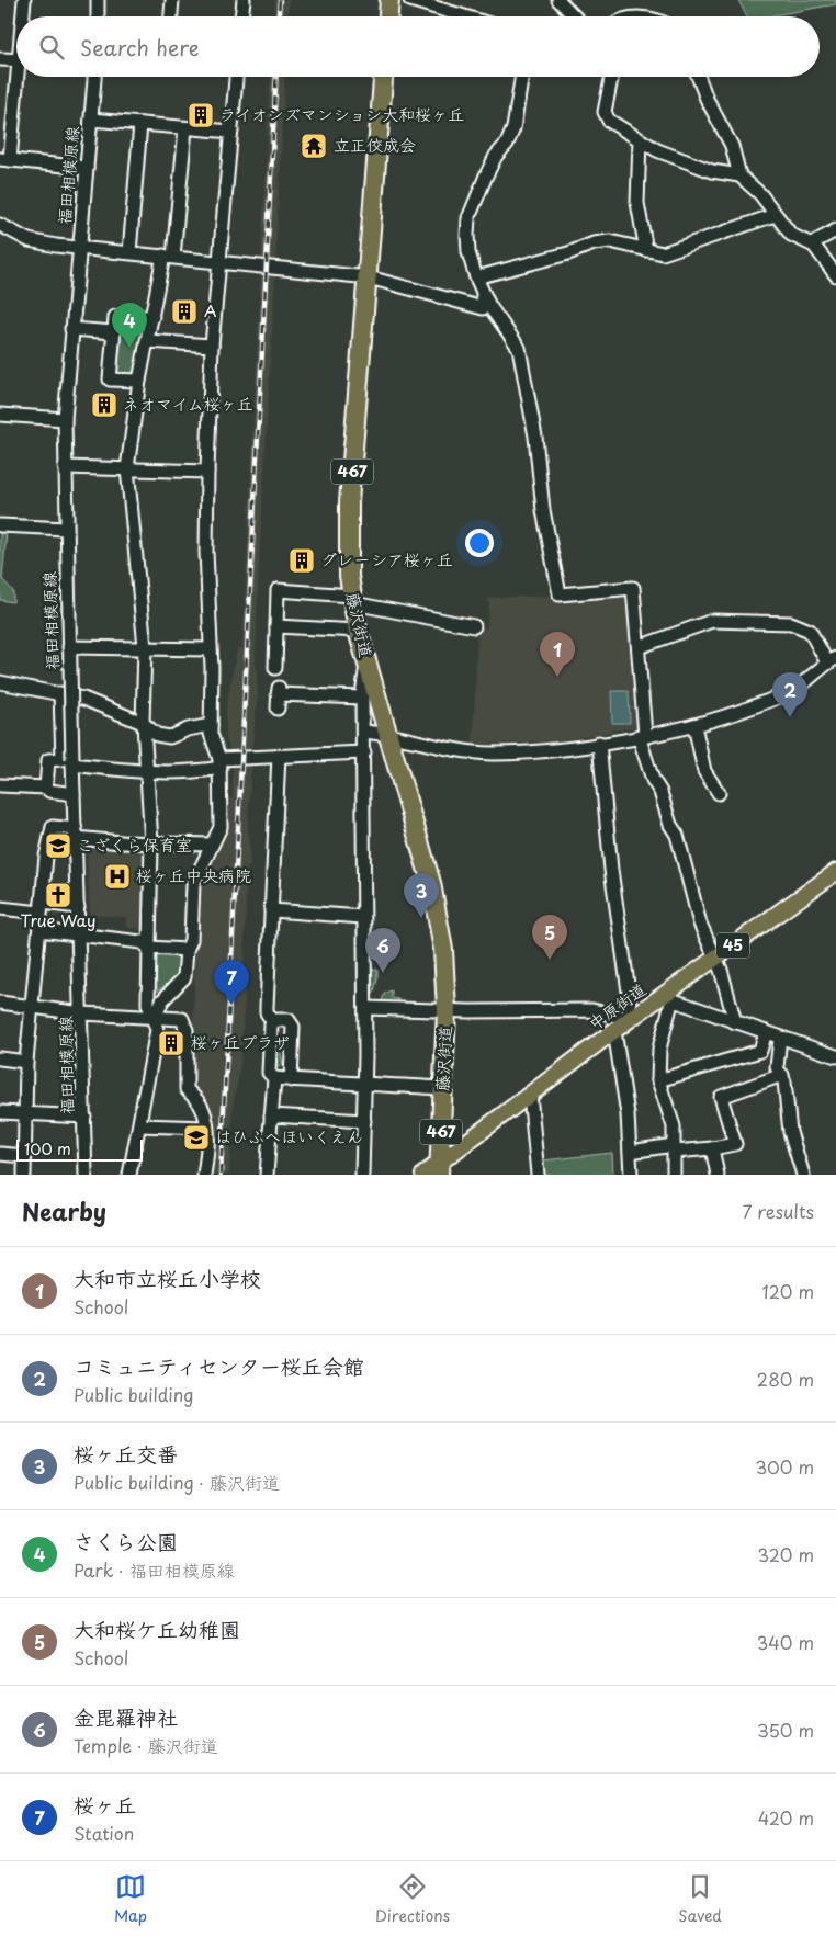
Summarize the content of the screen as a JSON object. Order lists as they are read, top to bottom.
{
  "streets": {
    "highway": ["467", "藤沢街道"],
    "main road": ["45", "中原街道"],
    "street": ["福田相模原線"]
  },
  "crossings": [
    ["藤沢街道", "中原街道"]
  ],
  "places": {
    "building": [
      "ライオンズマンション大和桜ヶ丘",
      "A",
      "ネオマイム桜ヶ丘",
      "グレーシア桜ヶ丘",
      "桜ヶ丘プラザ"
    ],
    "temple": ["立正佼成会"],
    "school or university": ["こざくら保育室", "はひふへほいくえん"],
    "hospital": ["桜ヶ丘中央病院"],
    "church": ["True Way"]
  },
  "scale_bar": "100 m",
  "page": {
    "search": "Search here",
    "pins": [
      "4",
      "1",
      "2",
      "3",
      "5",
      "6",
      "7"
    ],
    "scale": "100 m",
    "heading": ["Nearby", "7 results"],
    "list": [
      {
        "mark": "1",
        "name": "大和市立桜丘小学校",
        "note": "School",
        "value": "120 m"
      },
      {
        "mark": "2",
        "name": "コミュニティセンター桜丘会館",
        "note": "Public building",
        "value": "280 m"
      },
      {
        "mark": "3",
        "name": "桜ヶ丘交番",
        "note": "Public building · 藤沢街道",
        "value": "300 m"
      },
      {
        "mark": "4",
        "name": "さくら公園",
        "note": "Park · 福田相模原線",
        "value": "320 m"
      },
      {
        "mark": "5",
        "name": "大和桜ケ丘幼稚園",
        "note": "School",
        "value": "340 m"
      },
      {
        "mark": "6",
        "name": "金毘羅神社",
        "note": "Temple · 藤沢街道",
        "value": "350 m"
      },
      {
        "mark": "7",
        "name": "桜ヶ丘",
        "note": "Station",
        "value": "420 m"
      }
    ],
    "nav": ["Map", "Directions", "Saved"]
  }
}
